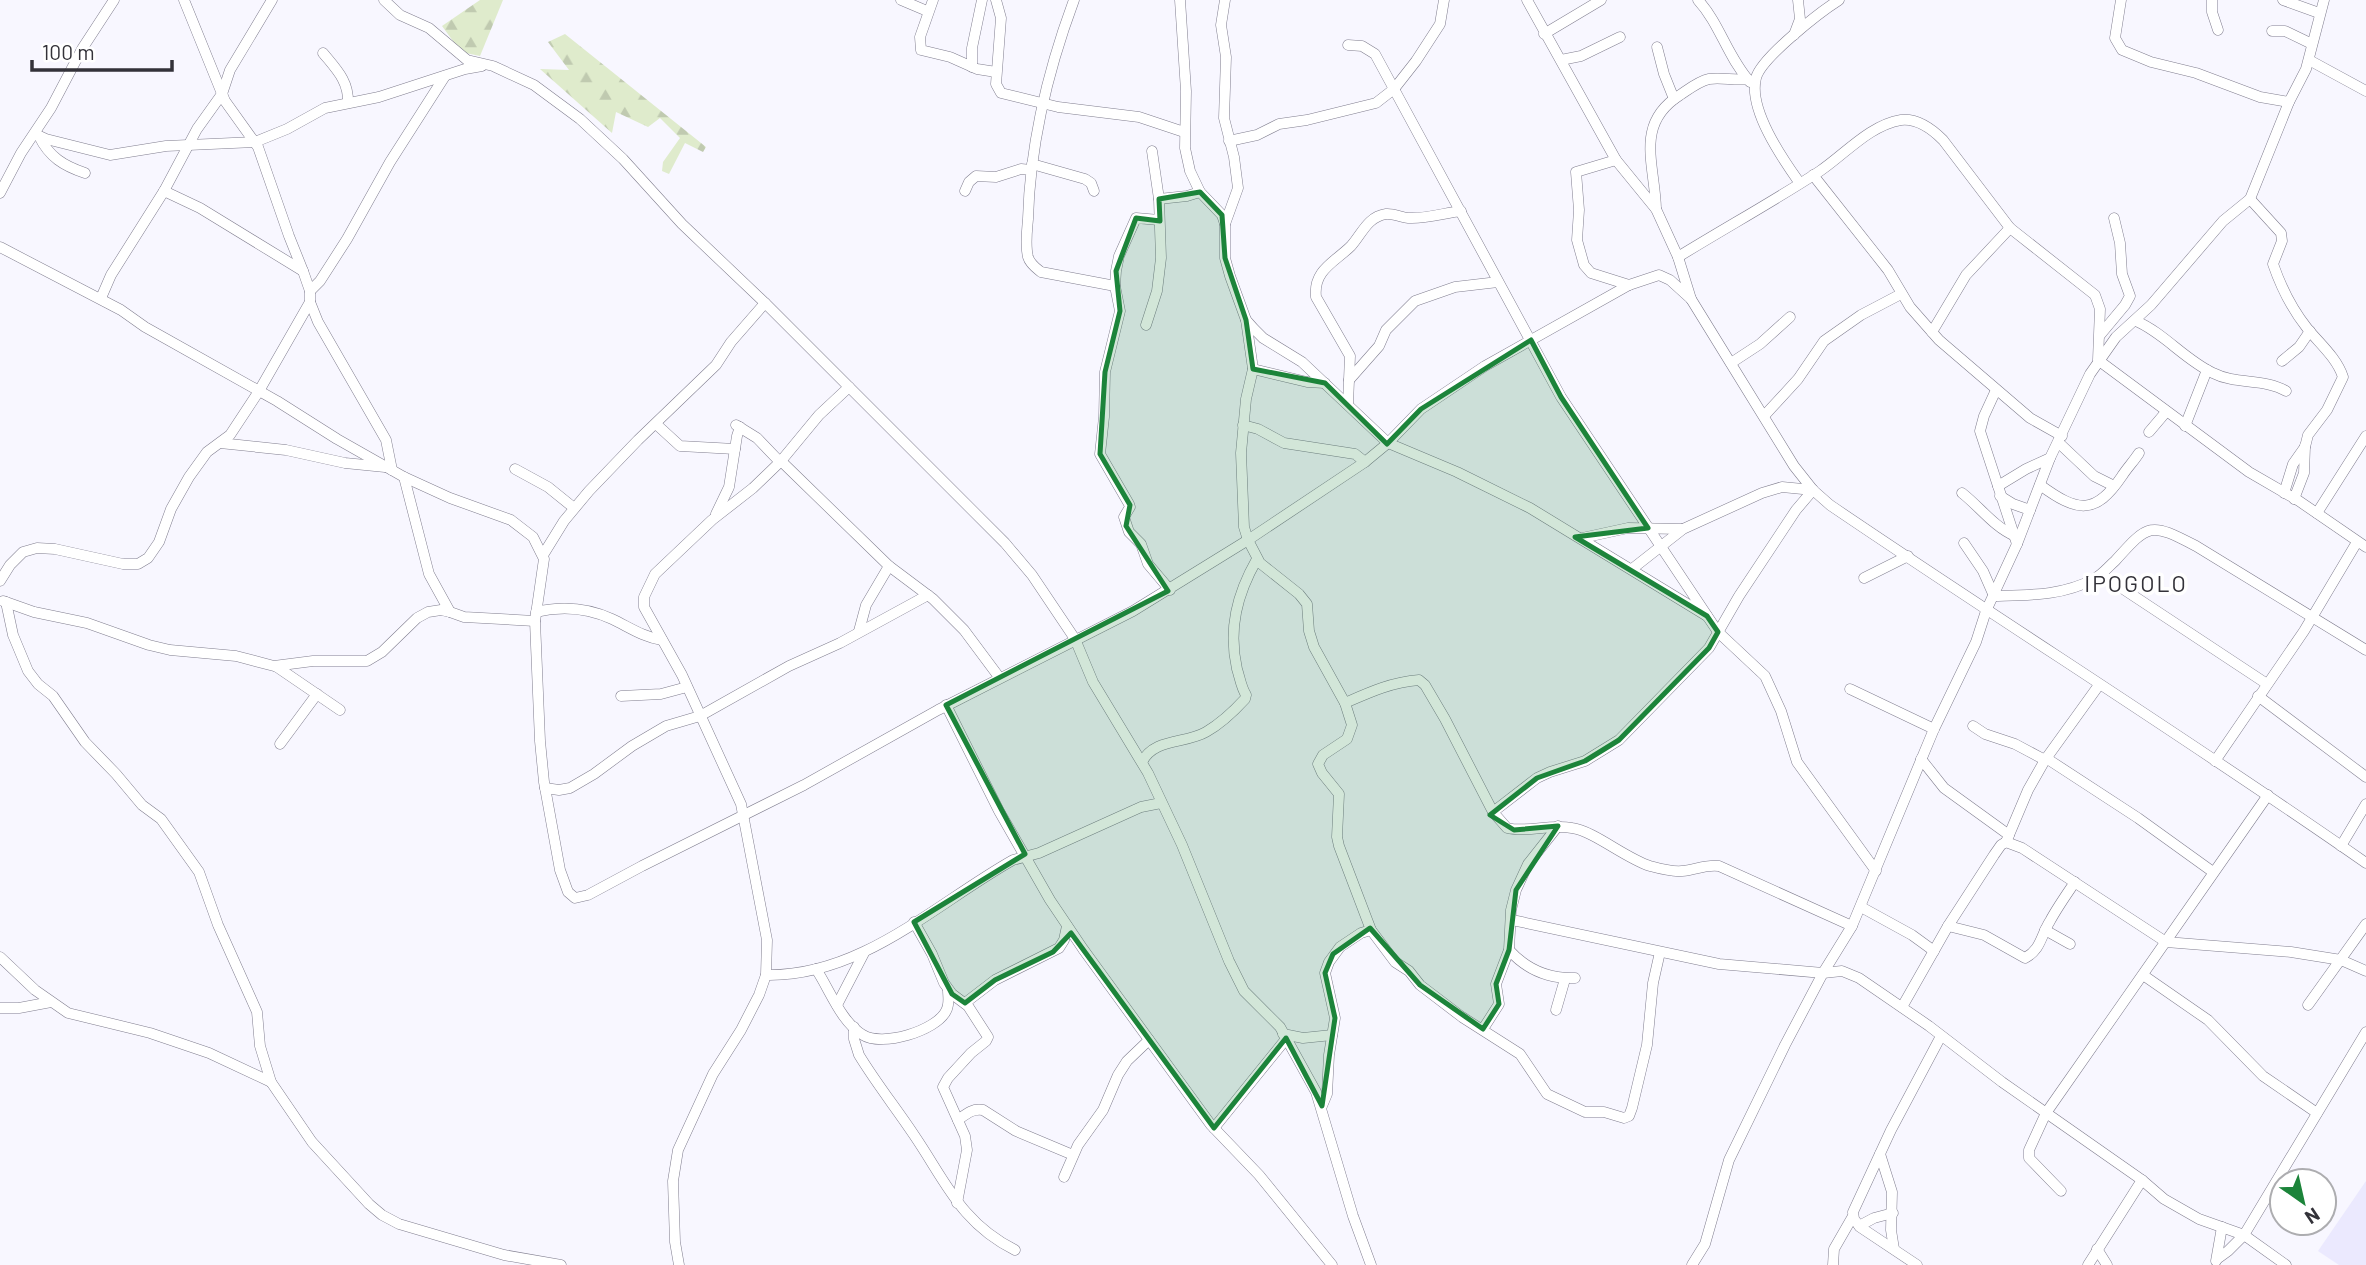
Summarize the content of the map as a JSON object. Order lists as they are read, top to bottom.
{
  "districts": ["IPOGOLO"],
  "scale_bar": "100 m",
  "north": "bottom right"
}
